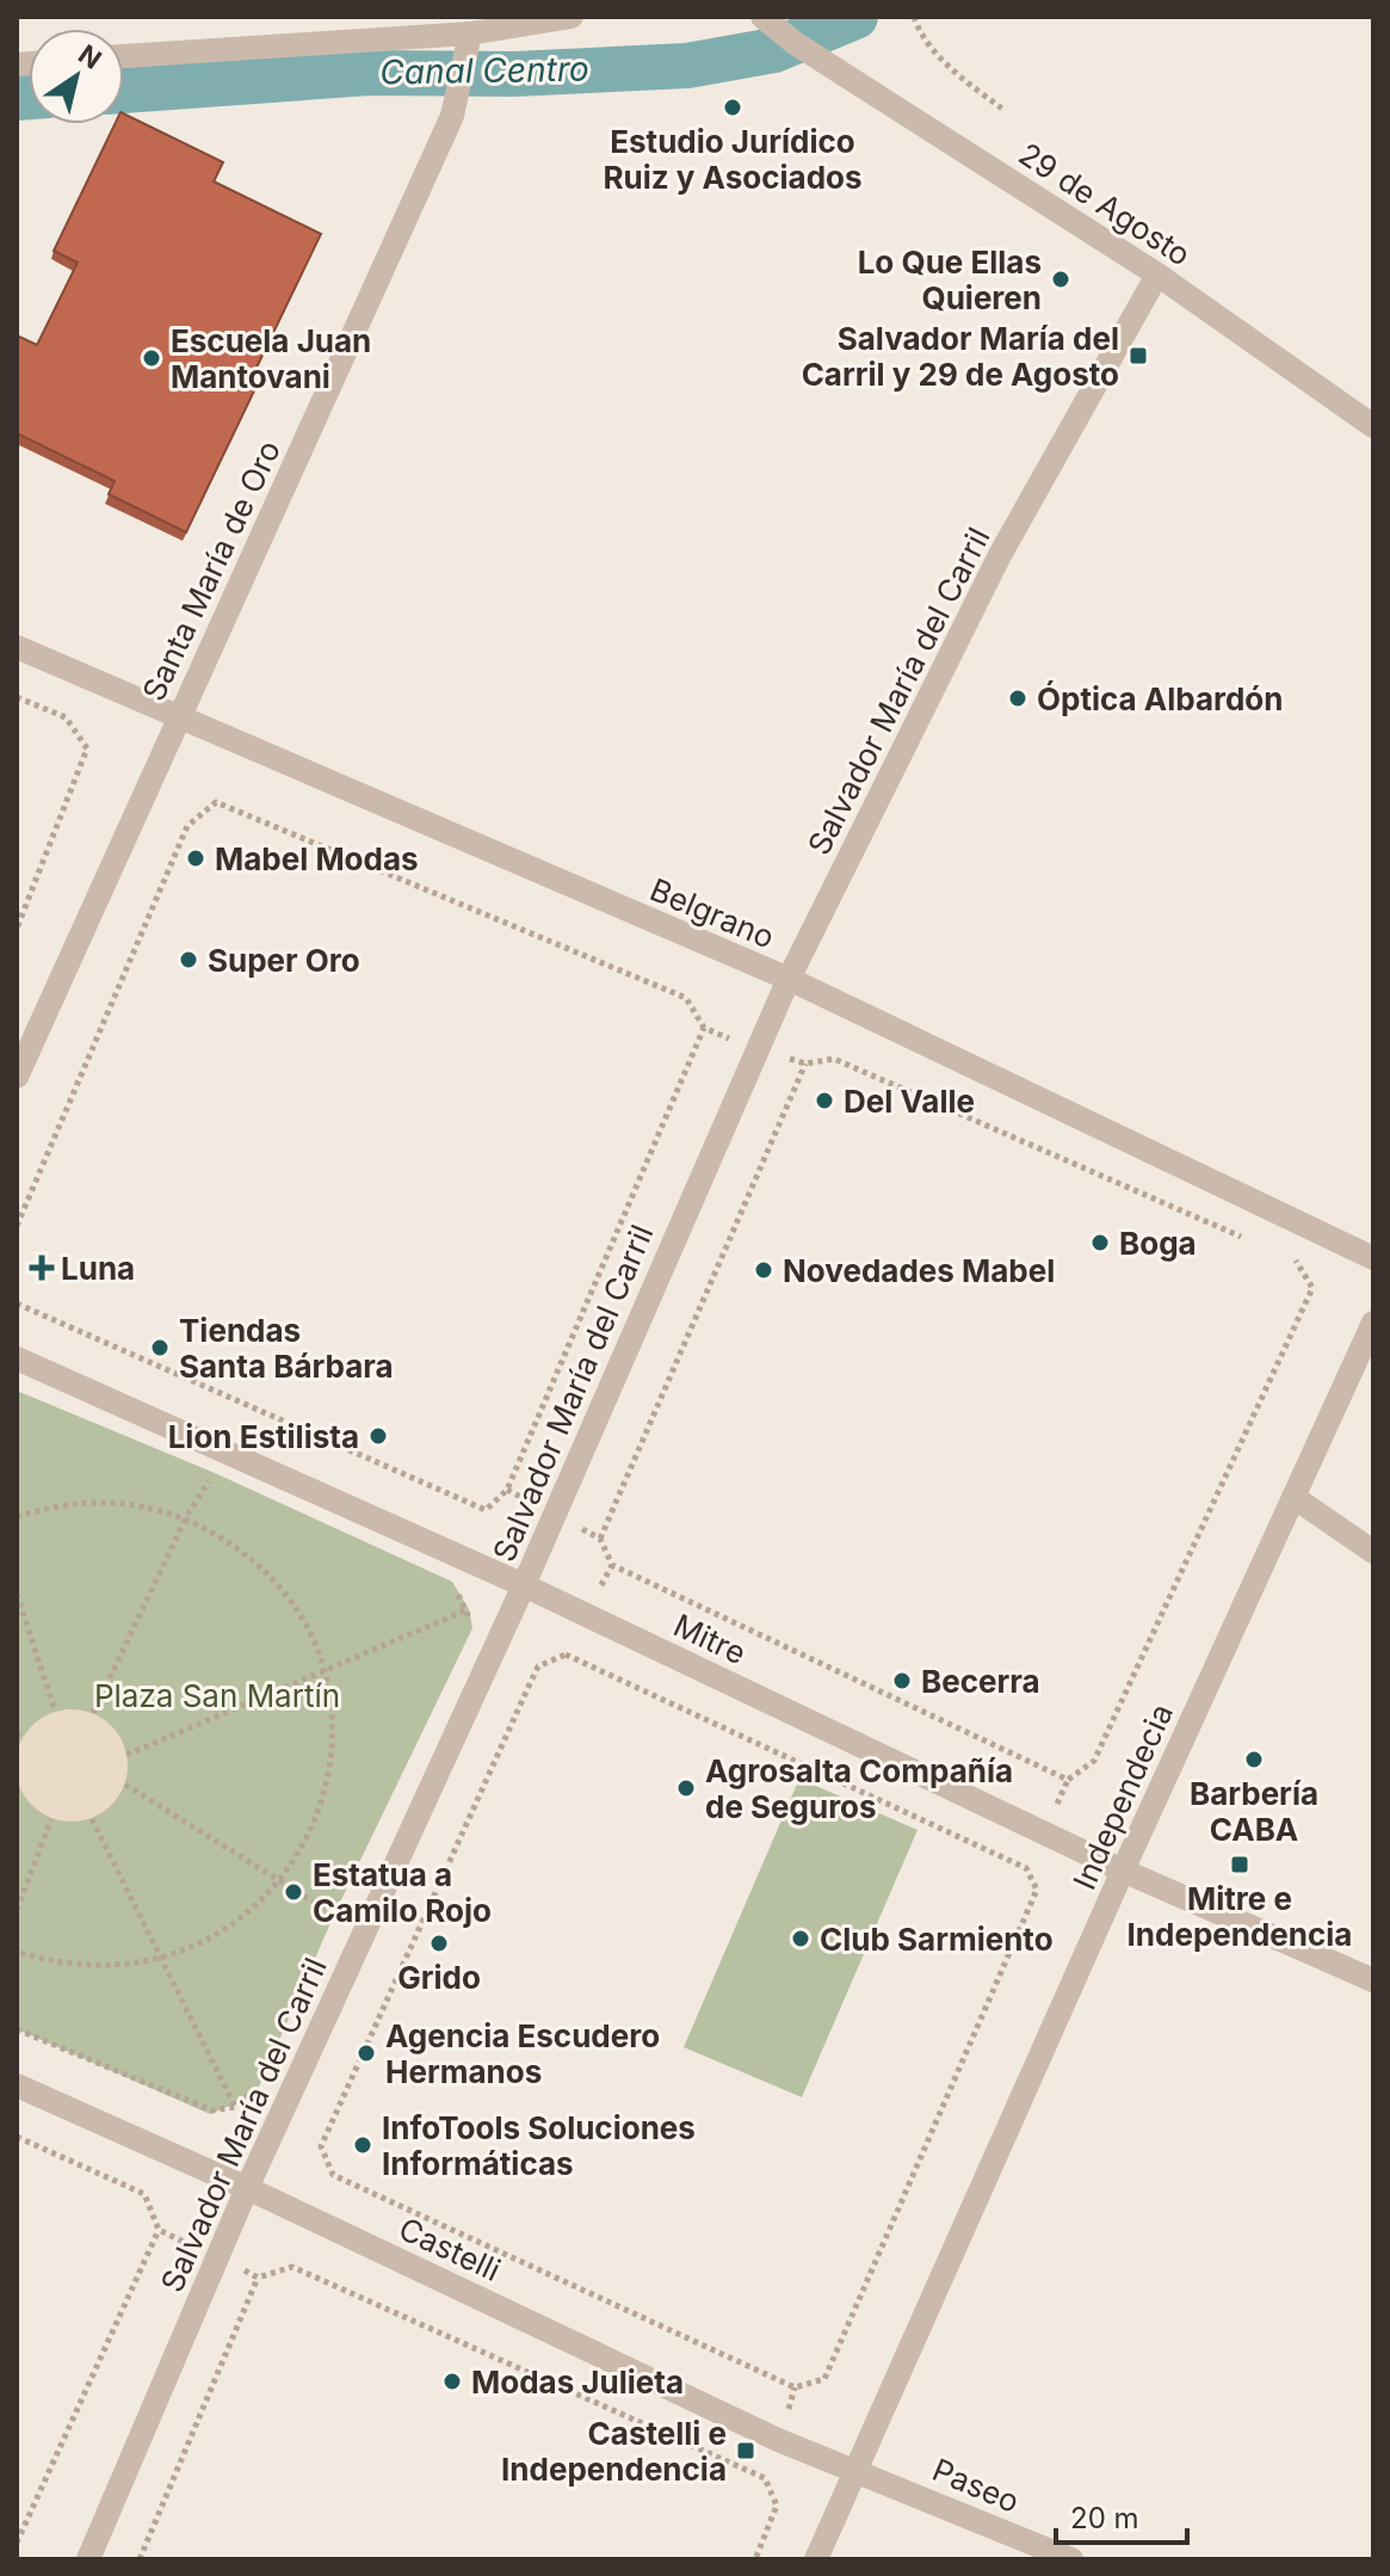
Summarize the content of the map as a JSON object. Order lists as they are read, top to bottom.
{
  "streets": {
    "street": [
      "29 de Agosto",
      "Santa María de Oro",
      "Salvador María del Carril",
      "Belgrano",
      "Mitre",
      "Independecia",
      "Castelli",
      "Paseo"
    ]
  },
  "crossings": [
    ["29 de Agosto", "Salvador María del Carril"],
    ["Santa María de Oro", "Belgrano"],
    ["Salvador María del Carril", "Belgrano"],
    ["Salvador María del Carril", "Mitre"],
    ["Salvador María del Carril", "Castelli"],
    ["Mitre", "Independecia"],
    ["Independecia", "Castelli"],
    ["Independecia", "Paseo"],
    ["Castelli", "Paseo"]
  ],
  "water": ["Canal Centro"],
  "parks": ["Plaza San Martín"],
  "places": {
    "other": [
      "Estudio Jurídico Ruiz y Asociados",
      "Lo Que Ellas Quieren",
      "Escuela Juan Mantovani",
      "Óptica Albardón",
      "Mabel Modas",
      "Super Oro",
      "Del Valle",
      "Boga",
      "Novedades Mabel",
      "Tiendas Santa Bárbara",
      "Lion Estilista",
      "Becerra",
      "Barbería CABA",
      "Agrosalta Compañía de Seguros",
      "Estatua a Camilo Rojo",
      "Club Sarmiento",
      "Grido",
      "Agencia Escudero Hermanos",
      "InfoTools Soluciones Informáticas",
      "Modas Julieta"
    ],
    "transit": ["Salvador María del Carril y 29 de Agosto", "Mitre e Independencia", "Castelli e Independencia"],
    "health": ["Luna"]
  },
  "scale_bar": "20 m",
  "north": "top right"
}
